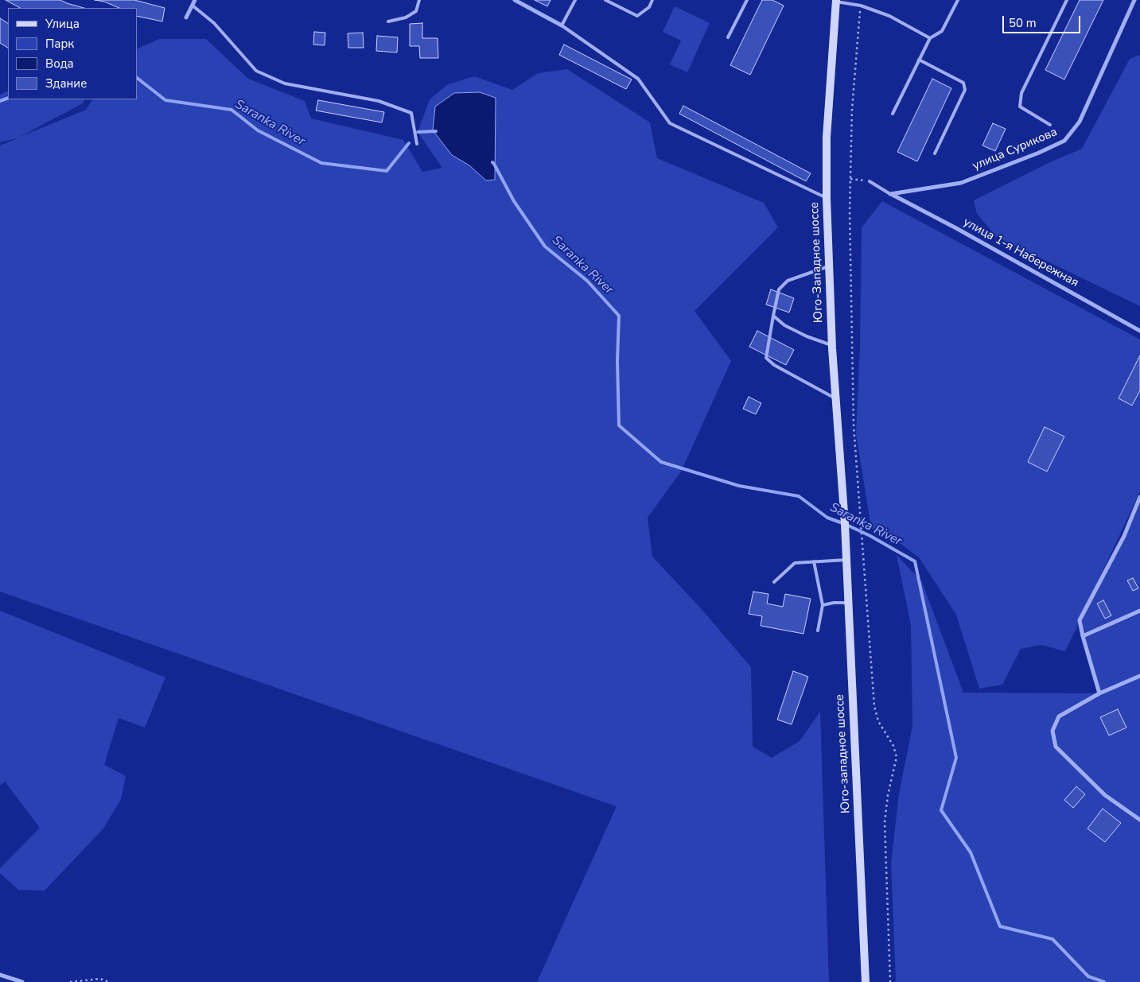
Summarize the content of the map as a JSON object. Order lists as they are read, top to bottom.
{
  "streets": {
    "main road": ["Юго-Западное шоссе", "Юго-западное шоссе"],
    "street": ["улица Сурикова", "улица 1-я Набережная"]
  },
  "crossings": [
    ["улица Сурикова", "улица 1-я Набережная"],
    ["Юго-Западное шоссе", "Юго-западное шоссе"]
  ],
  "water": ["Saranka River"],
  "legend": [
    "Улица",
    "Парк",
    "Вода",
    "Здание"
  ],
  "scale_bar": "50 m"
}
